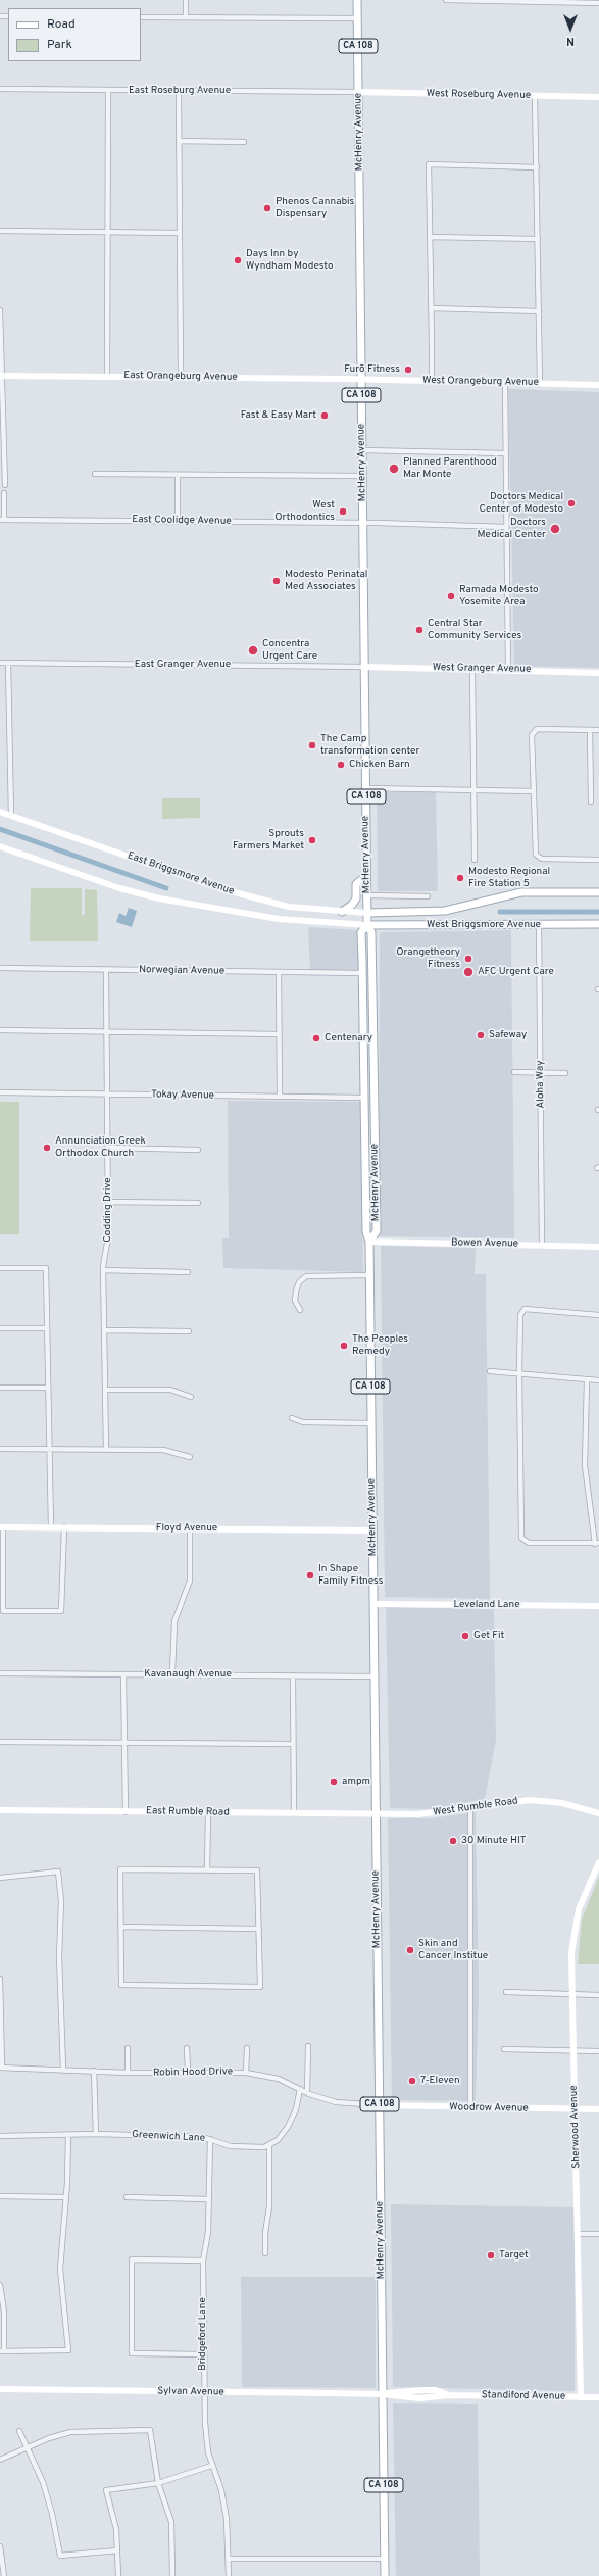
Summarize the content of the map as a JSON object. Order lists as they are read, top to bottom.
{
  "streets": {
    "main road": ["CA 108", "McHenry Avenue", "West Briggsmore Avenue"],
    "street": [
      "East Roseburg Avenue",
      "West Roseburg Avenue",
      "East Orangeburg Avenue",
      "West Orangeburg Avenue",
      "East Coolidge Avenue",
      "East Granger Avenue",
      "West Granger Avenue",
      "East Briggsmore Avenue",
      "Norwegian Avenue",
      "Aloha Way",
      "Tokay Avenue",
      "Codding Drive",
      "Bowen Avenue",
      "Floyd Avenue",
      "Leveland Lane",
      "Kavanaugh Avenue",
      "West Rumble Road",
      "East Rumble Road",
      "Robin Hood Drive",
      "Woodrow Avenue",
      "Sherwood Avenue",
      "Greenwich Lane",
      "Bridgeford Lane",
      "Sylvan Avenue",
      "Standiford Avenue"
    ]
  },
  "crossings": [
    ["East Roseburg Avenue", "West Roseburg Avenue"],
    ["East Roseburg Avenue", "McHenry Avenue"],
    ["West Roseburg Avenue", "McHenry Avenue"],
    ["McHenry Avenue", "East Orangeburg Avenue"],
    ["McHenry Avenue", "West Orangeburg Avenue"],
    ["McHenry Avenue", "East Coolidge Avenue"],
    ["McHenry Avenue", "East Granger Avenue"],
    ["McHenry Avenue", "West Granger Avenue"],
    ["McHenry Avenue", "East Briggsmore Avenue"],
    ["McHenry Avenue", "West Briggsmore Avenue"],
    ["McHenry Avenue", "Norwegian Avenue"],
    ["McHenry Avenue", "Tokay Avenue"],
    ["McHenry Avenue", "Bowen Avenue"],
    ["McHenry Avenue", "Floyd Avenue"],
    ["McHenry Avenue", "Leveland Lane"],
    ["McHenry Avenue", "Kavanaugh Avenue"],
    ["McHenry Avenue", "West Rumble Road"],
    ["McHenry Avenue", "East Rumble Road"],
    ["McHenry Avenue", "Robin Hood Drive"],
    ["McHenry Avenue", "Woodrow Avenue"],
    ["McHenry Avenue", "Sylvan Avenue"],
    ["McHenry Avenue", "Standiford Avenue"],
    ["East Orangeburg Avenue", "West Orangeburg Avenue"],
    ["East Granger Avenue", "West Granger Avenue"],
    ["East Briggsmore Avenue", "West Briggsmore Avenue"],
    ["West Briggsmore Avenue", "Aloha Way"],
    ["Norwegian Avenue", "Codding Drive"],
    ["Aloha Way", "Bowen Avenue"],
    ["Tokay Avenue", "Codding Drive"],
    ["West Rumble Road", "East Rumble Road"],
    ["Robin Hood Drive", "Woodrow Avenue"],
    ["Woodrow Avenue", "Sherwood Avenue"],
    ["Sherwood Avenue", "Standiford Avenue"],
    ["Greenwich Lane", "Bridgeford Lane"],
    ["Bridgeford Lane", "Sylvan Avenue"],
    ["Sylvan Avenue", "Standiford Avenue"]
  ],
  "places": [
    "Phenos Cannabis Dispensary",
    "Days Inn by Wyndham Modesto",
    "Furō Fitness",
    "Fast & Easy Mart",
    "Planned Parenthood Mar Monte",
    "Doctors Medical Center of Modesto",
    "West Orthodontics",
    "Doctors Medical Center",
    "Modesto Perinatal Med Associates",
    "Ramada Modesto Yosemite Area",
    "Central Star Community Services",
    "Concentra Urgent Care",
    "The Camp transformation center",
    "Chicken Barn",
    "Sprouts Farmers Market",
    "Modesto Regional Fire Station 5",
    "Orangetheory Fitness",
    "AFC Urgent Care",
    "Safeway",
    "Centenary",
    "Annunciation Greek Orthodox Church",
    "The Peoples Remedy",
    "In Shape Family Fitness",
    "Get Fit",
    "ampm",
    "30 Minute HIT",
    "Skin and Cancer Institue",
    "7-Eleven",
    "Target"
  ],
  "legend": ["Road", "Park"],
  "north": "bottom"
}
